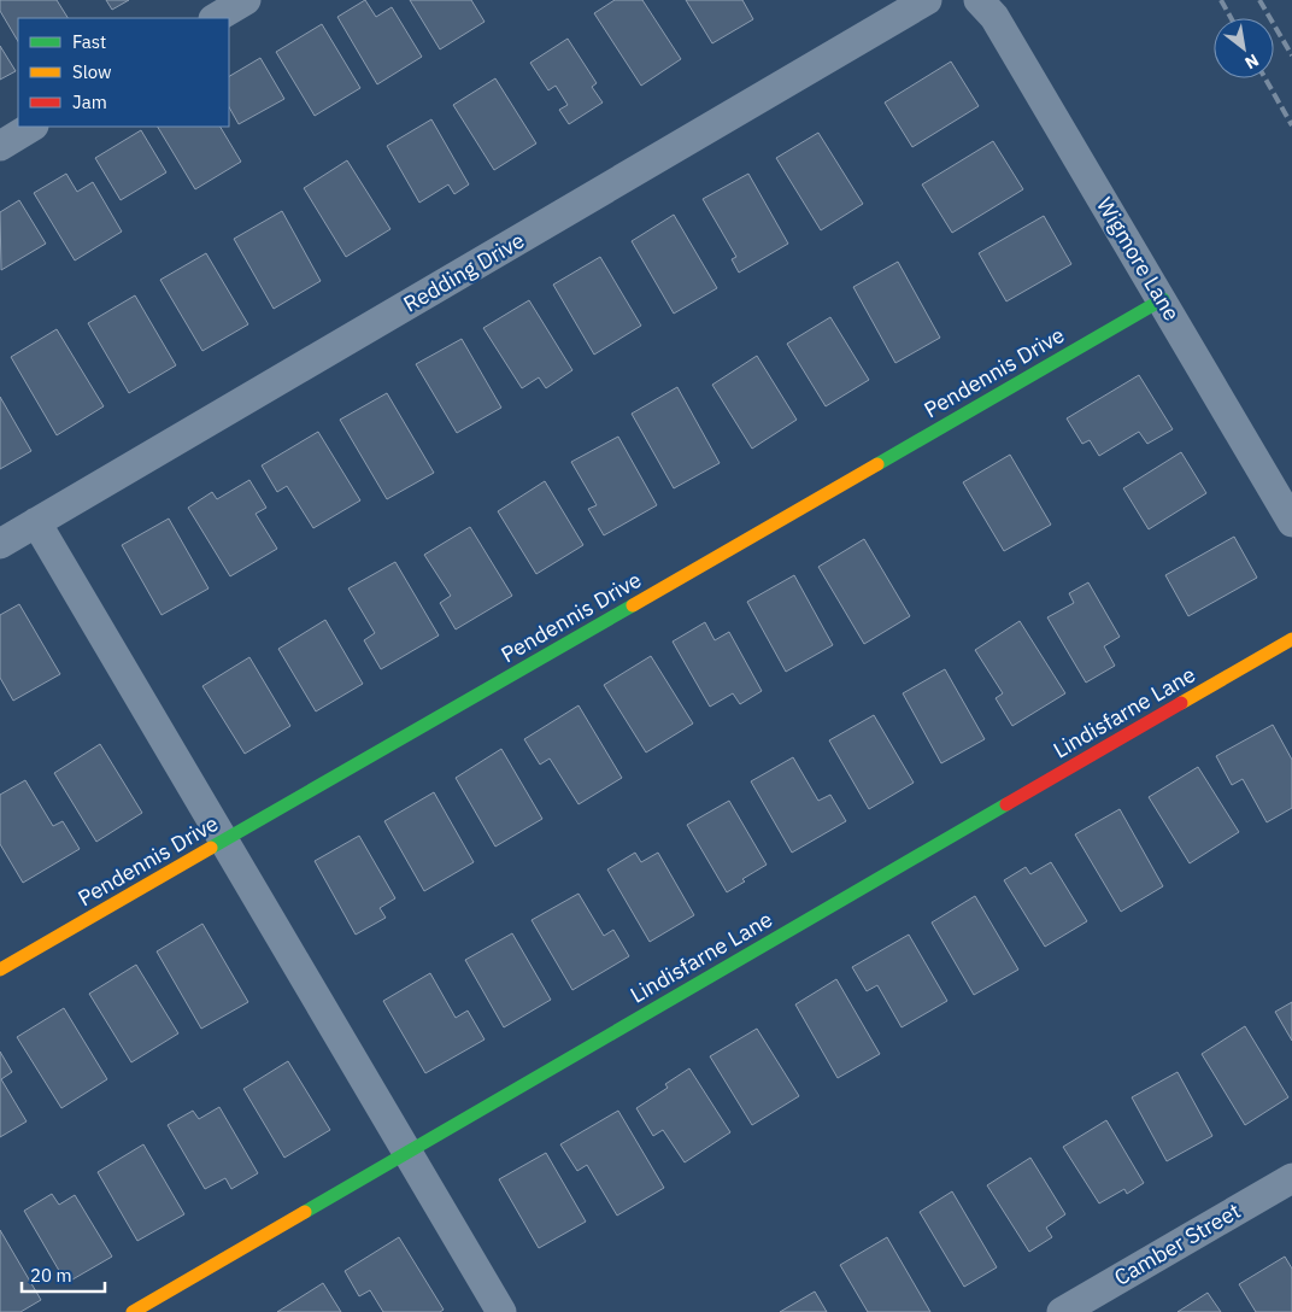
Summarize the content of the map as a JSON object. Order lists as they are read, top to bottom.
{
  "streets": {
    "street": [
      "Wigmore Lane",
      "Redding Drive",
      "Pendennis Drive",
      "Lindisfarne Lane",
      "Camber Street"
    ]
  },
  "crossings": [
    ["Wigmore Lane", "Pendennis Drive"]
  ],
  "legend": ["Fast", "Slow", "Jam"],
  "scale_bar": "20 m",
  "north": "bottom right"
}
